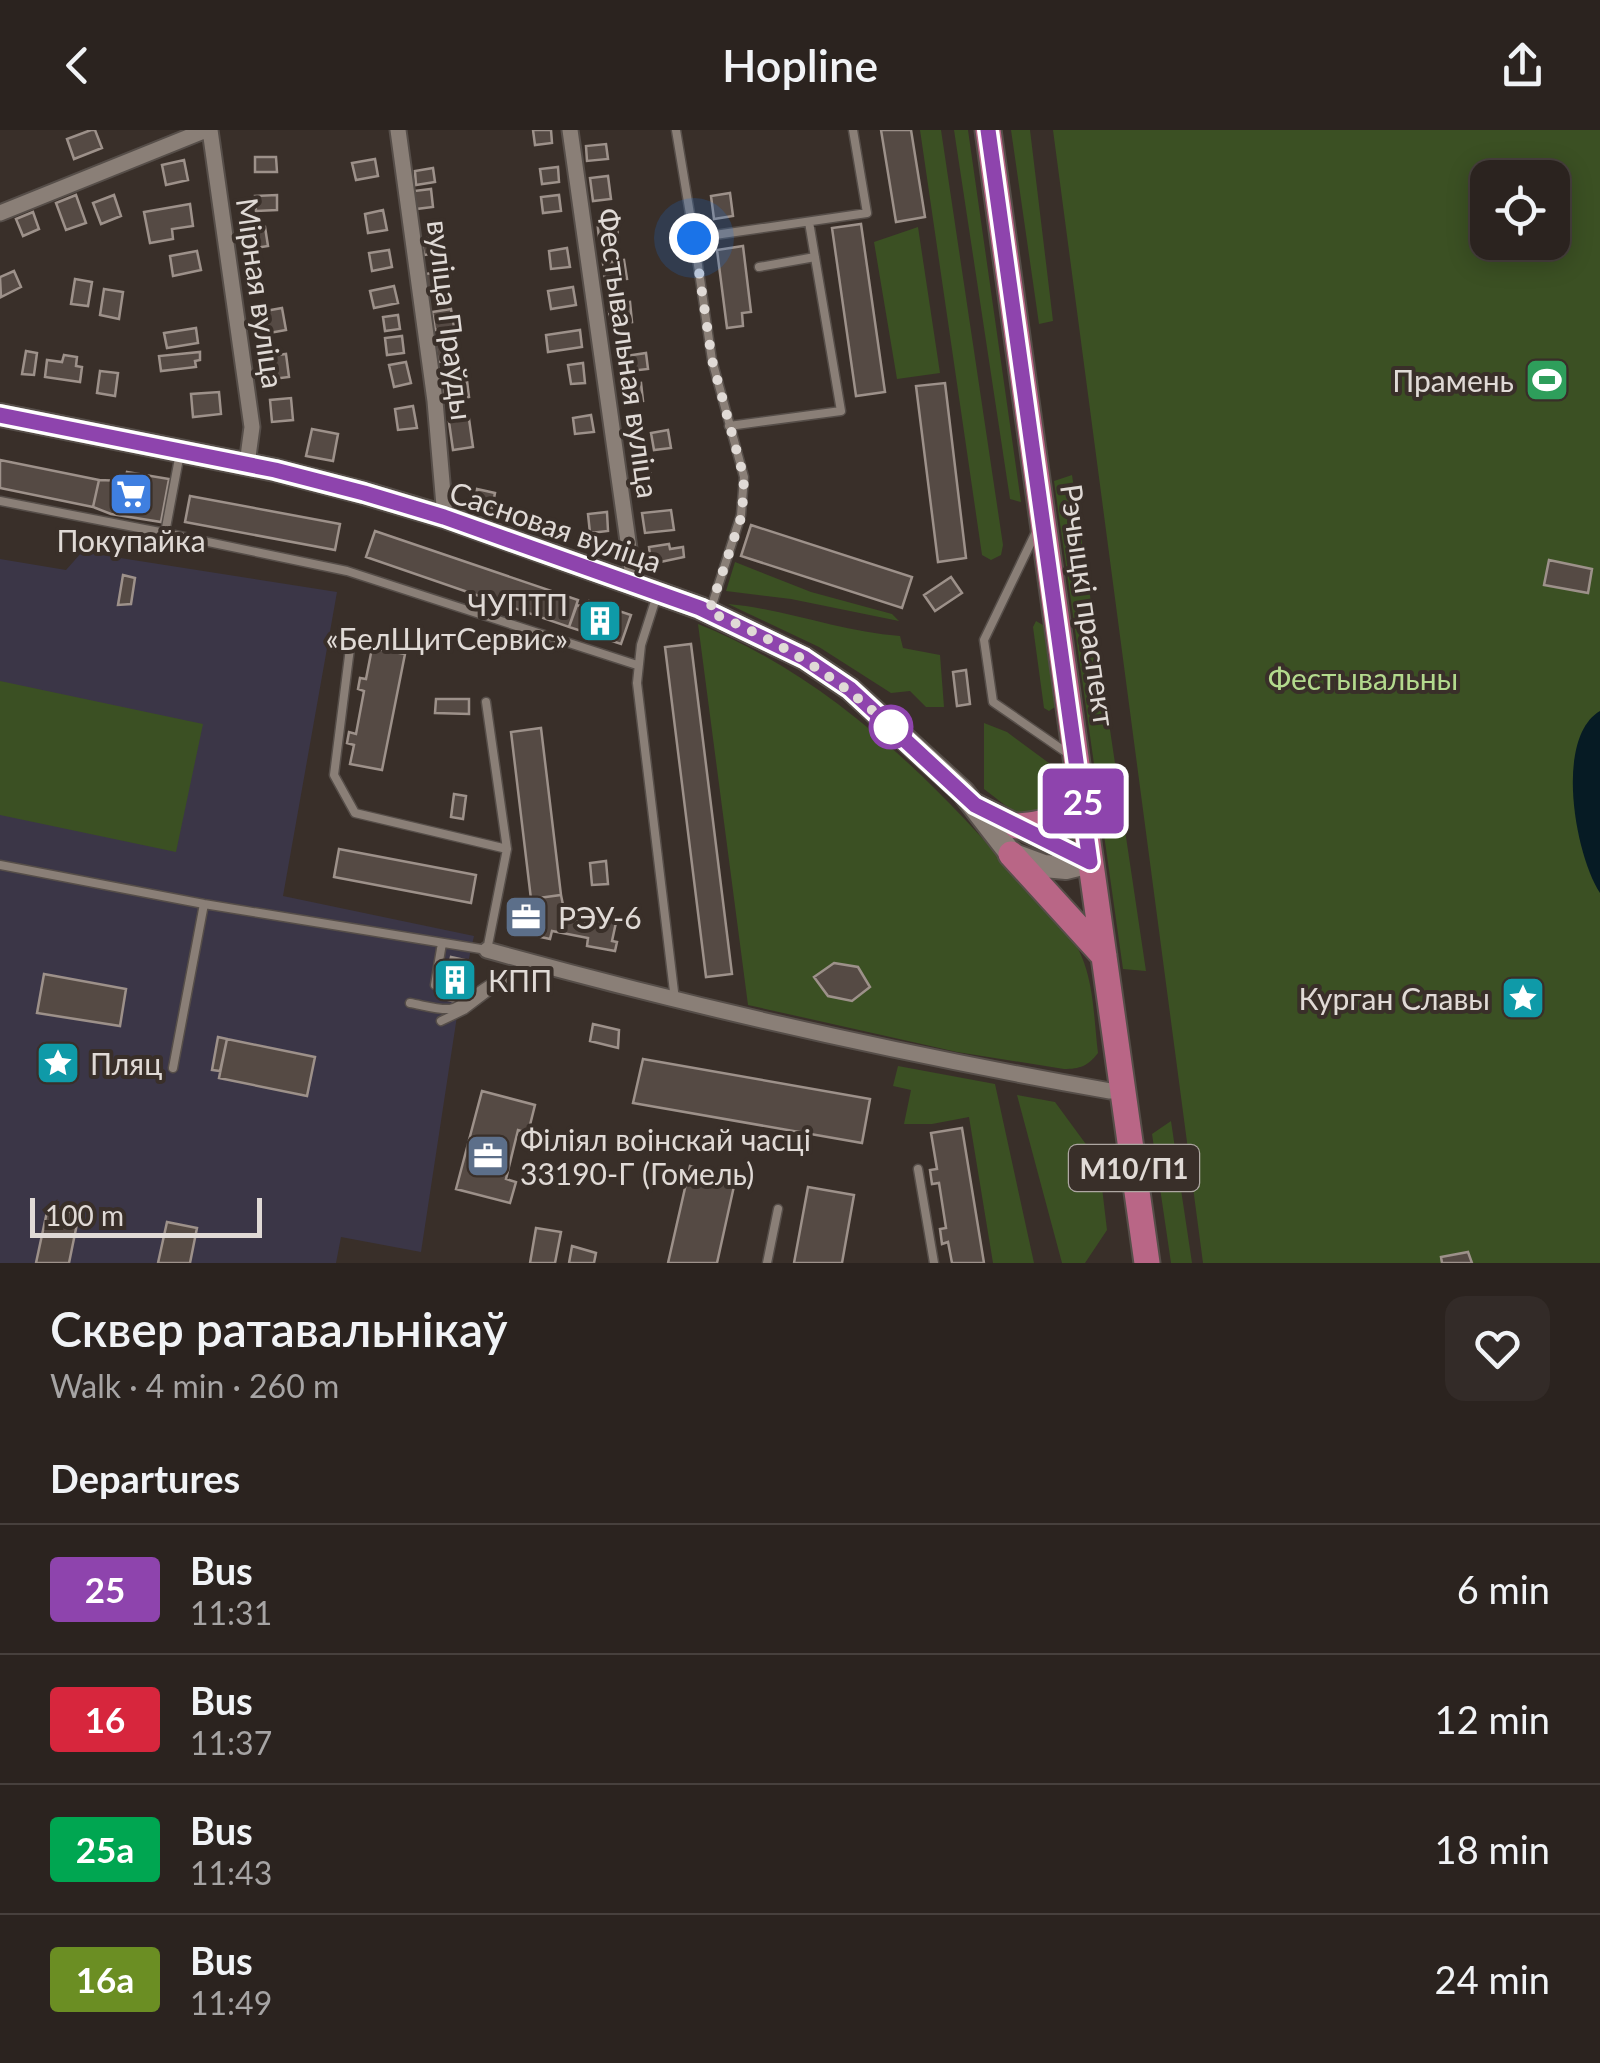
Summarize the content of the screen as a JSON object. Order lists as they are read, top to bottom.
{
  "streets": {
    "main road": ["Сасновая вуліца", "Рэчыцкі праспект", "М10/П1"],
    "street": ["Мірная вуліца", "вуліца Праўды", "Фестывальная вуліца"]
  },
  "crossings": [
    ["Мірная вуліца", "Сасновая вуліца"],
    ["вуліца Праўды", "Сасновая вуліца"],
    ["Фестывальная вуліца", "Сасновая вуліца"],
    ["Сасновая вуліца", "Рэчыцкі праспект"]
  ],
  "parks": ["Фестывальны"],
  "places": {
    "sports": ["Прамень"],
    "supermarket": ["Покупайка"],
    "building": ["ЧУПТП «БелЩитСервис»", "КПП"],
    "office": ["РЭУ-6", "Філіял воінскай часці 33190-Г (Гомель)"],
    "place": ["Курган Славы", "Пляц"]
  },
  "lines": ["bus line 25"],
  "scale_bar": "100 m",
  "page": {
    "header": "Hopline",
    "on_map": "25",
    "scale": "100 m",
    "heading": [
      ["Сквер ратавальнікаў", "Walk · 4 min · 260 m"],
      "Departures"
    ],
    "list": [
      {
        "mark": "25",
        "name": "Bus",
        "note": "11:31",
        "value": "6 min"
      },
      {
        "mark": "16",
        "name": "Bus",
        "note": "11:37",
        "value": "12 min"
      },
      {
        "mark": "25а",
        "name": "Bus",
        "note": "11:43",
        "value": "18 min"
      },
      {
        "mark": "16а",
        "name": "Bus",
        "note": "11:49",
        "value": "24 min"
      }
    ]
  }
}
